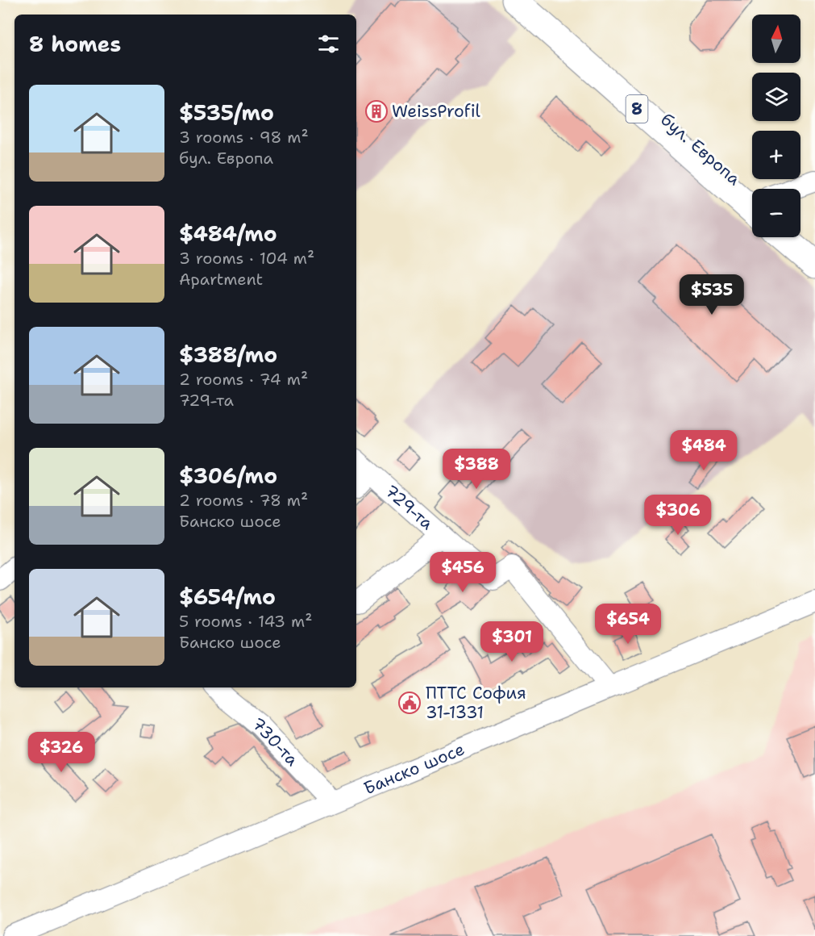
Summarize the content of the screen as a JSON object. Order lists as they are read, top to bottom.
{
  "streets": {
    "main road": ["8", "бул. Европа"],
    "street": ["729-та", "730-та", "Банско шосе"]
  },
  "crossings": [
    ["729-та", "Банско шосе"],
    ["730-та", "Банско шосе"]
  ],
  "places": {
    "building": ["WeissProfil"],
    "public building": ["ПТТС София 31-1331"]
  },
  "north": "top",
  "page": {
    "map_buttons": ["+", "−"],
    "heading": "8 homes",
    "list": [
      {
        "name": "$535/mo",
        "note": "3 rooms · 98 m² · бул. Европа"
      },
      {
        "name": "$484/mo",
        "note": "3 rooms · 104 m² · Apartment"
      },
      {
        "name": "$388/mo",
        "note": "2 rooms · 74 m² · 729-та"
      },
      {
        "name": "$306/mo",
        "note": "2 rooms · 78 m² · Банско шосе"
      },
      {
        "name": "$654/mo",
        "note": "5 rooms · 143 m² · Банско шосе"
      }
    ],
    "price": [
      "$535",
      "$484",
      "$388",
      "$306",
      "$456",
      "$654",
      "$301",
      "$326"
    ]
  }
}
